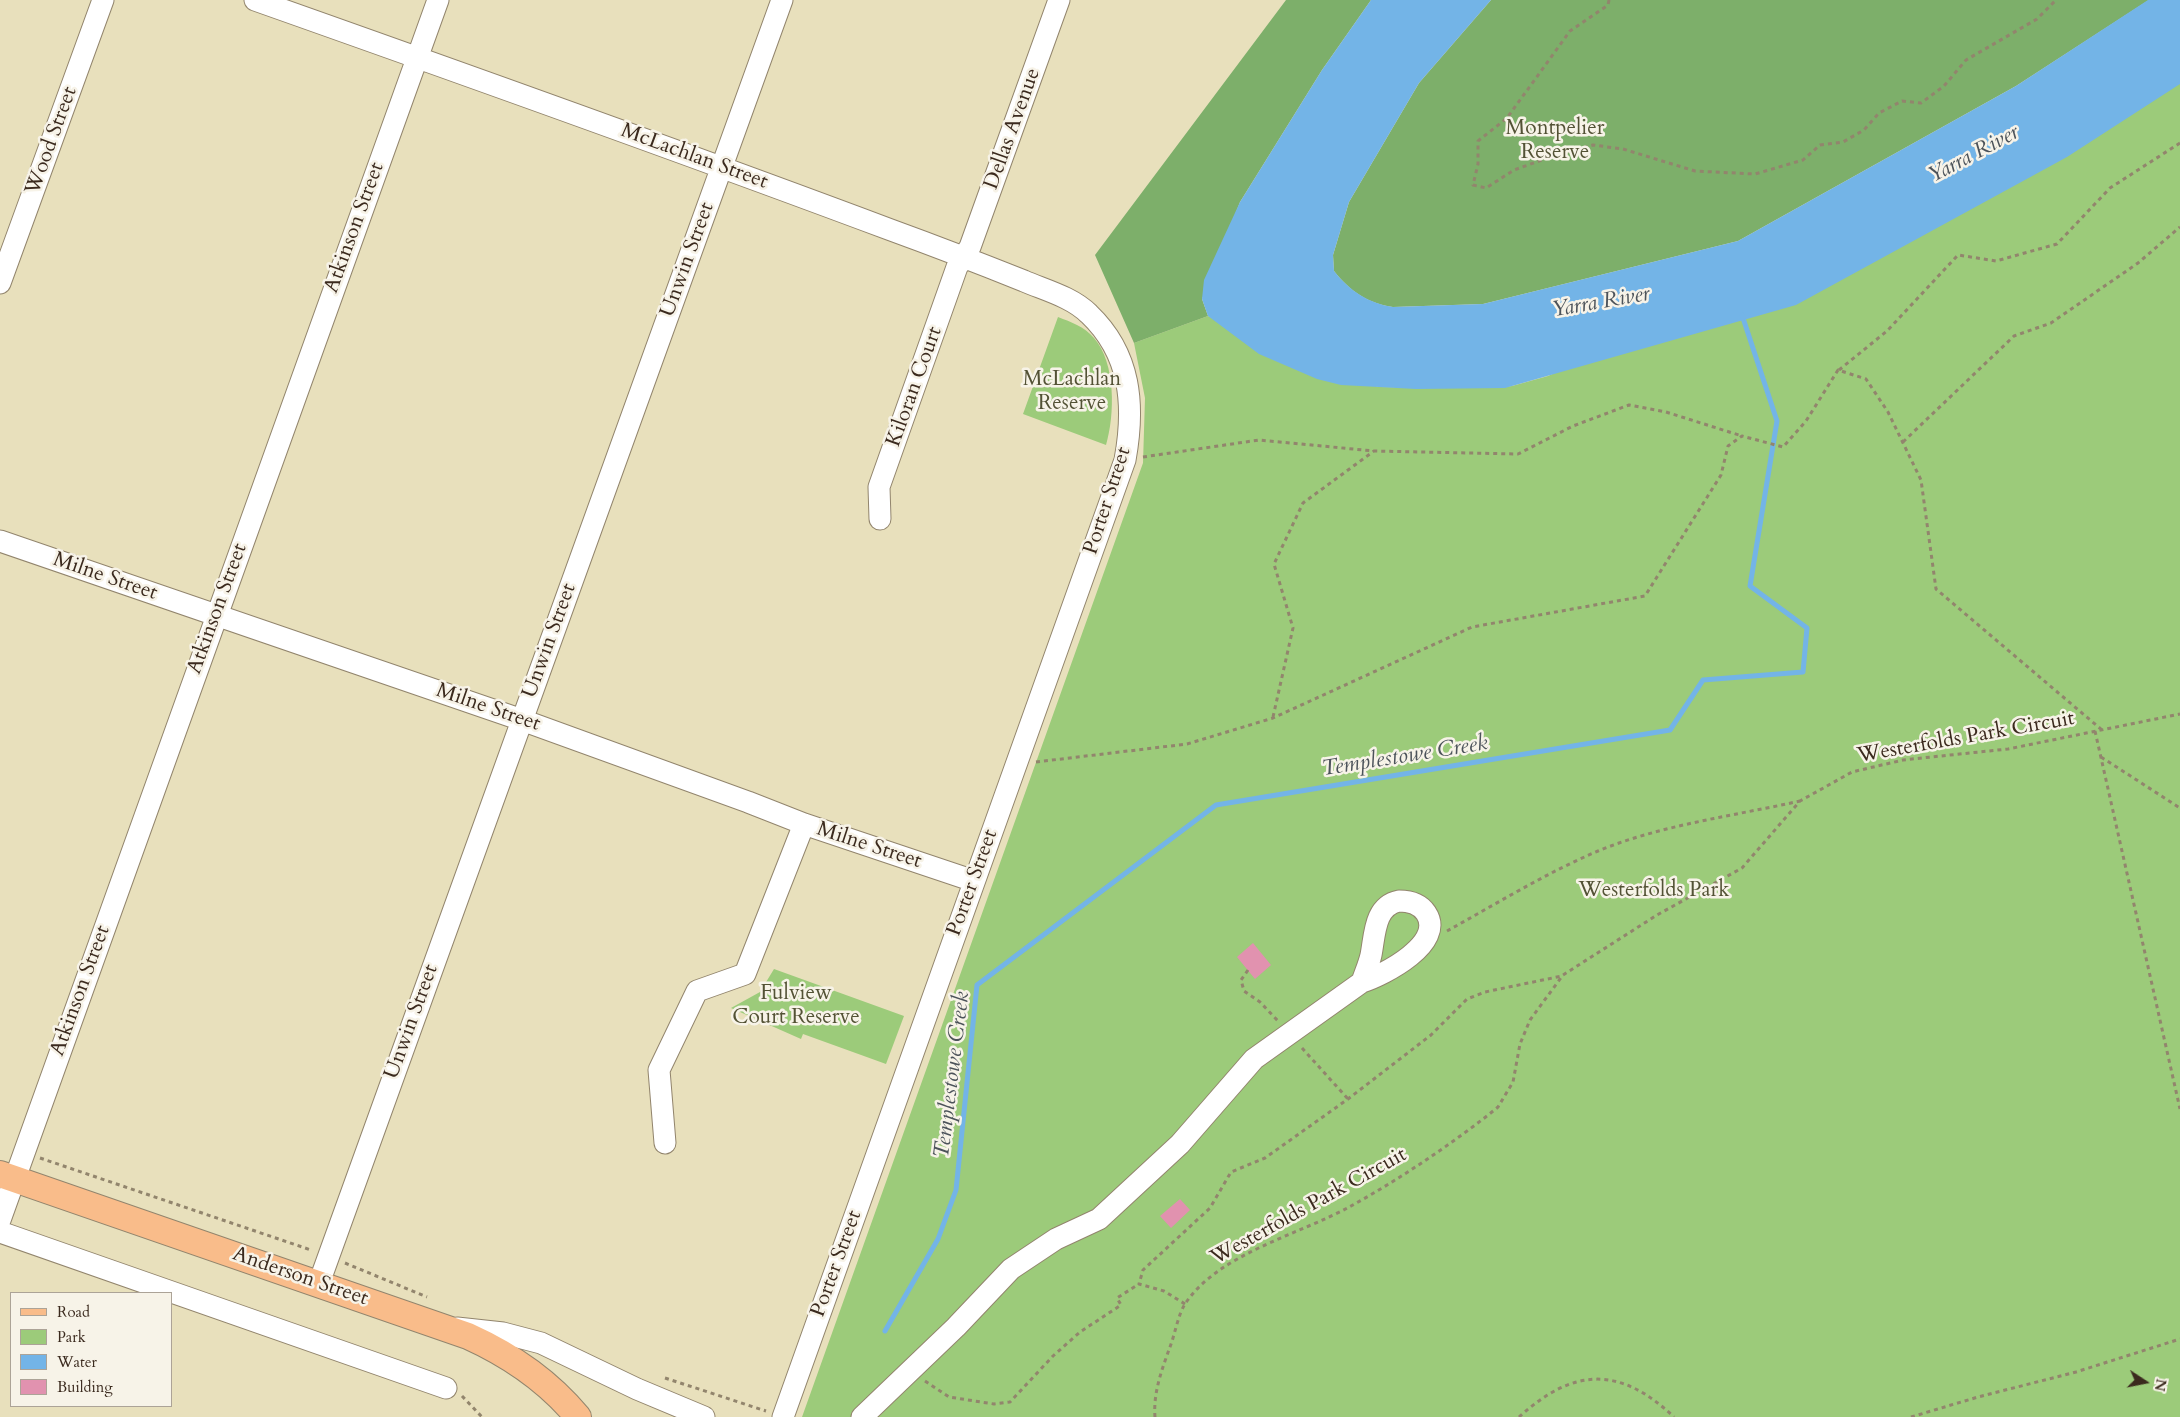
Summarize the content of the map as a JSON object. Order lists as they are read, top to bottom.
{
  "streets": {
    "main road": ["Anderson Street"],
    "street": [
      "Dellas Avenue",
      "Wood Street",
      "McLachlan Street",
      "Atkinson Street",
      "Unwin Street",
      "Kiloran Court",
      "Porter Street",
      "Milne Street"
    ],
    "path": ["Westerfolds Park Circuit"]
  },
  "crossings": [
    ["Dellas Avenue", "McLachlan Street"],
    ["Dellas Avenue", "Kiloran Court"],
    ["McLachlan Street", "Atkinson Street"],
    ["McLachlan Street", "Unwin Street"],
    ["McLachlan Street", "Kiloran Court"],
    ["McLachlan Street", "Porter Street"],
    ["Atkinson Street", "Milne Street"],
    ["Atkinson Street", "Anderson Street"],
    ["Unwin Street", "Milne Street"],
    ["Unwin Street", "Anderson Street"],
    ["Porter Street", "Milne Street"]
  ],
  "water": ["Yarra River", "Templestowe Creek"],
  "parks": [
    "Montpelier Reserve",
    "McLachlan Reserve",
    "Westerfolds Park",
    "Fulview Court Reserve"
  ],
  "legend": [
    "Road",
    "Park",
    "Water",
    "Building"
  ],
  "north": "right"
}
